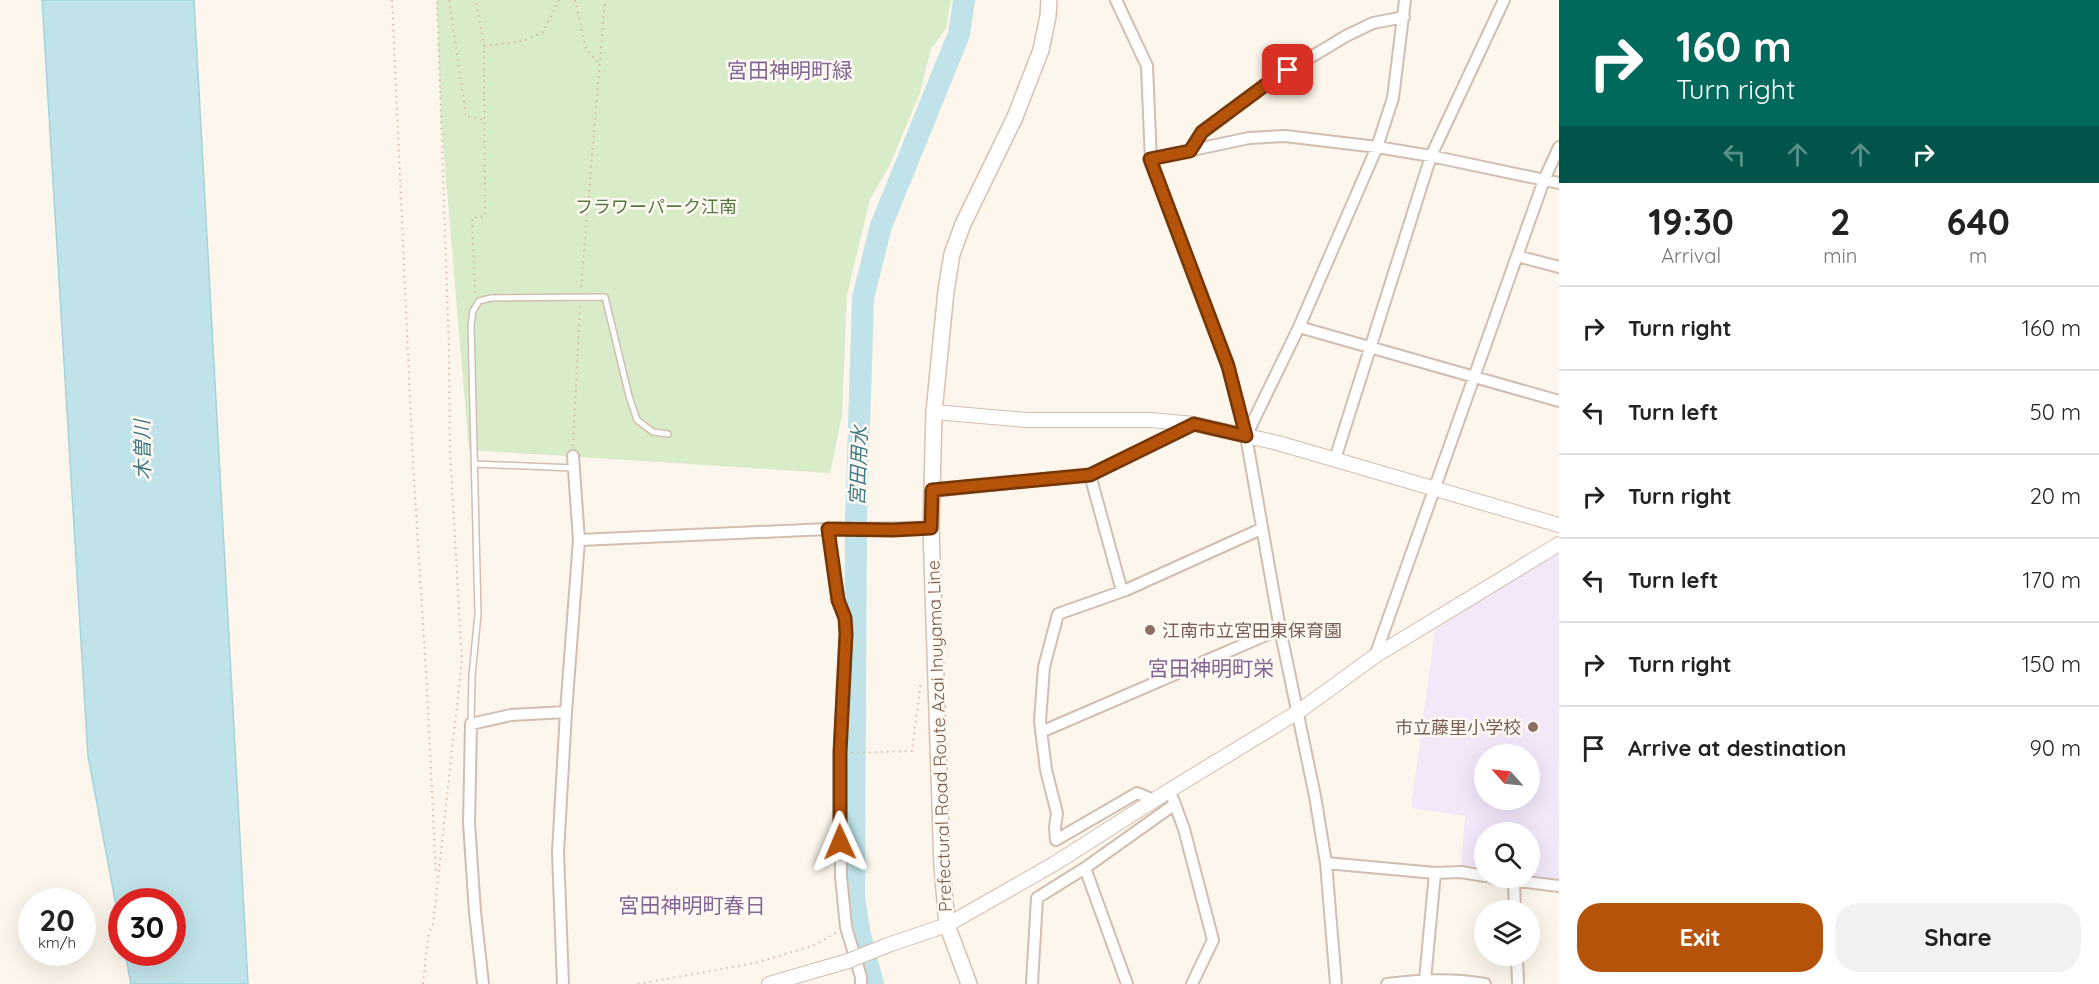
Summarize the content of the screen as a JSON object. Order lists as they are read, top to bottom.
{
  "streets": {
    "main road": ["Prefectural Road Route Azai Inuyama Line"]
  },
  "districts": ["宮田神明町緑", "宮田神明町栄", "宮田神明町春日"],
  "water": ["木曽川", "宮田用水"],
  "parks": ["フラワーパーク江南"],
  "places": ["江南市立宮田東保育園", "市立藤里小学校"],
  "north": "top left",
  "page": {
    "turn": ["160 m", "Turn right"],
    "eta": [
      "19:30",
      "Arrival",
      "2",
      "min",
      "640",
      "m"
    ],
    "list": [
      {
        "name": "Turn right",
        "value": "160 m"
      },
      {
        "name": "Turn left",
        "value": "50 m"
      },
      {
        "name": "Turn right",
        "value": "20 m"
      },
      {
        "name": "Turn left",
        "value": "170 m"
      },
      {
        "name": "Turn right",
        "value": "150 m"
      },
      {
        "name": "Arrive at destination",
        "value": "90 m"
      }
    ],
    "speed": "20 km/h",
    "limit": "30",
    "buttons": ["Exit", "Share"]
  }
}
